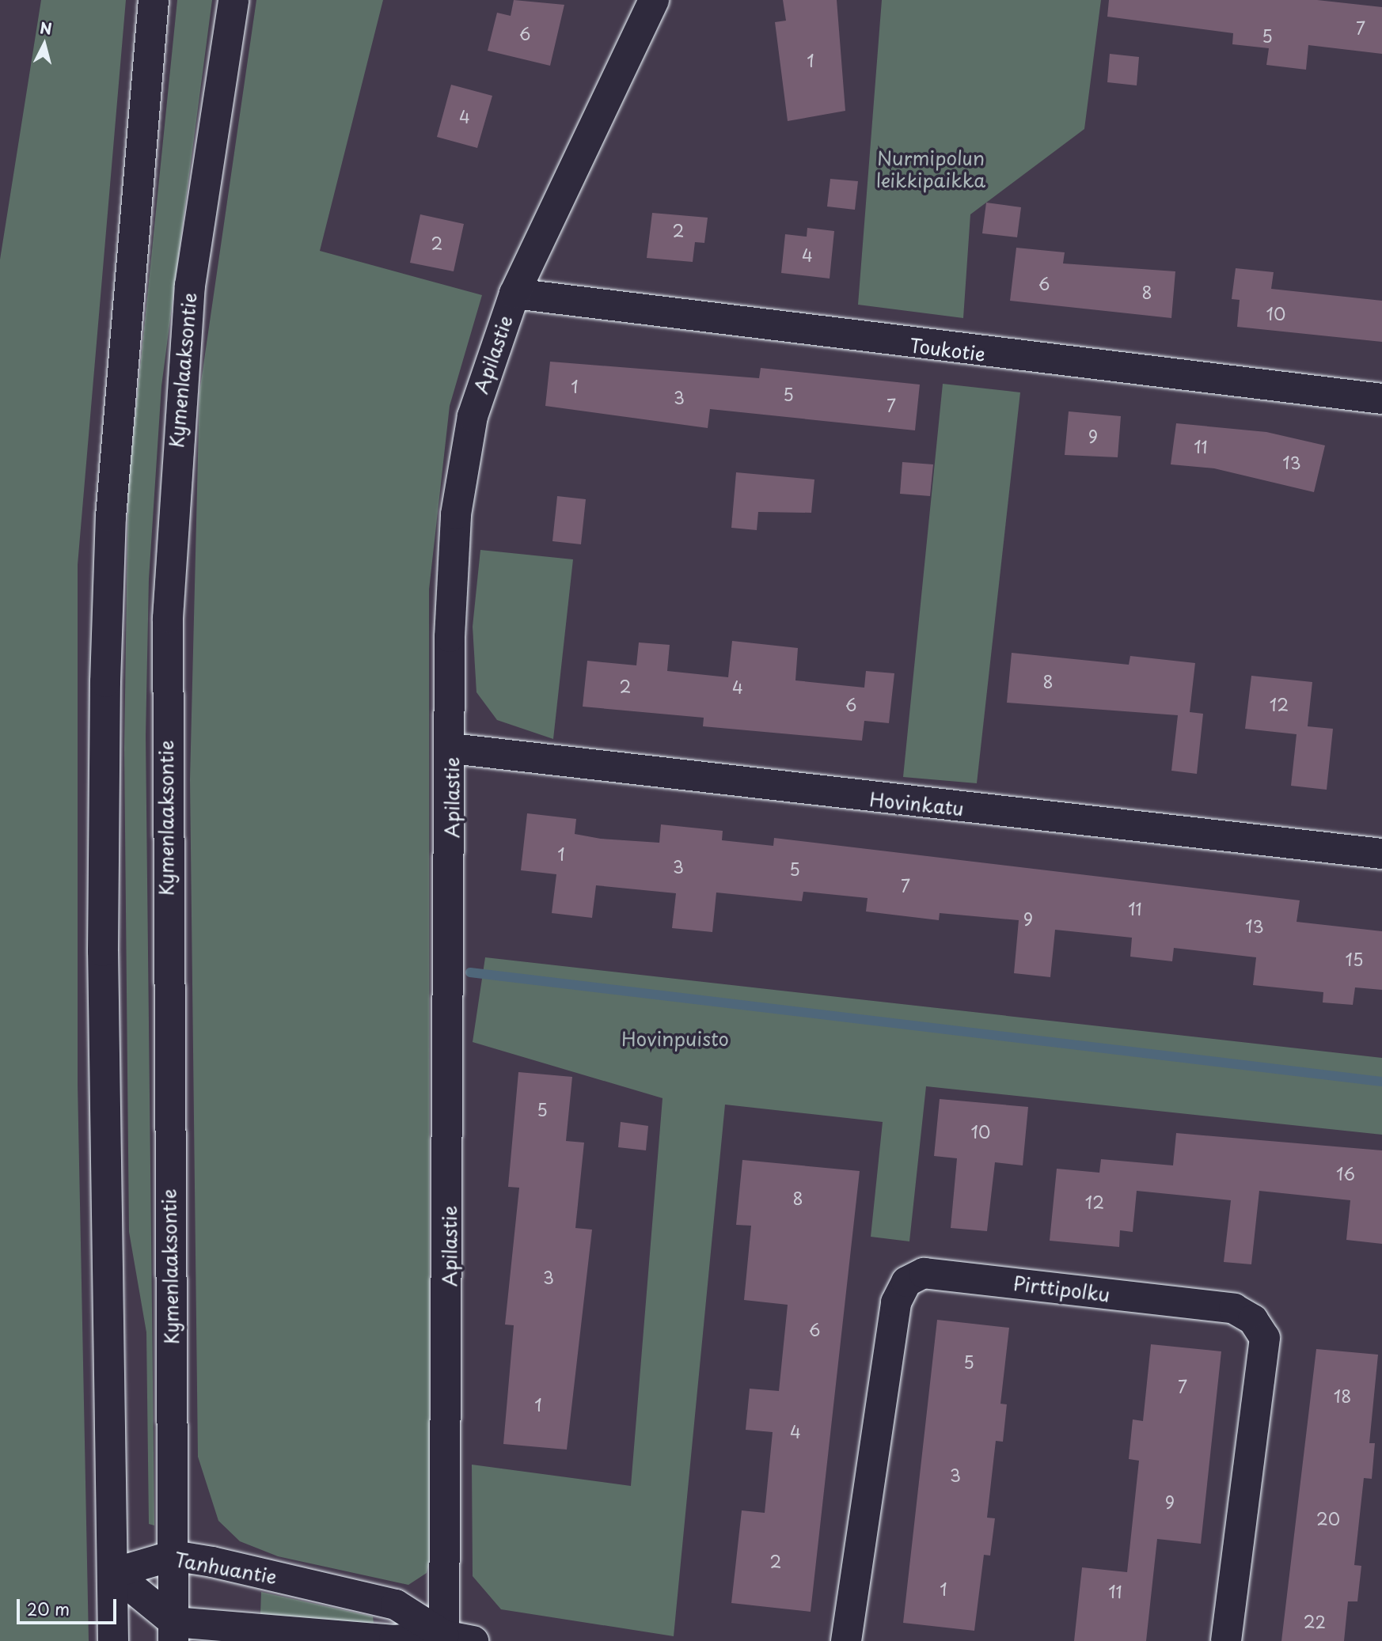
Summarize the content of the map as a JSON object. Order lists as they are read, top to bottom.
{
  "streets": {
    "street": [
      "Toukotie",
      "Apilastie",
      "Kymenlaaksontie",
      "Hovinkatu",
      "Pirttipolku",
      "Tanhuantie"
    ]
  },
  "crossings": [
    ["Toukotie", "Apilastie"],
    ["Apilastie", "Hovinkatu"],
    ["Apilastie", "Tanhuantie"],
    ["Kymenlaaksontie", "Tanhuantie"]
  ],
  "parks": ["Nurmipolun leikkipaikka", "Hovinpuisto"],
  "house_numbers": [
    "7",
    "6",
    "5",
    "1",
    "4",
    "2",
    "2",
    "4",
    "6",
    "8",
    "10",
    "1",
    "5",
    "3",
    "7",
    "9",
    "11",
    "13",
    "8",
    "2",
    "4",
    "6",
    "12",
    "1",
    "3",
    "5",
    "7",
    "11",
    "9",
    "13",
    "15",
    "5",
    "10",
    "16",
    "8",
    "12",
    "3",
    "6",
    "5",
    "7",
    "18",
    "1",
    "4",
    "3",
    "9",
    "20",
    "2",
    "1",
    "11",
    "22"
  ],
  "scale_bar": "20 m",
  "north": "top"
}
